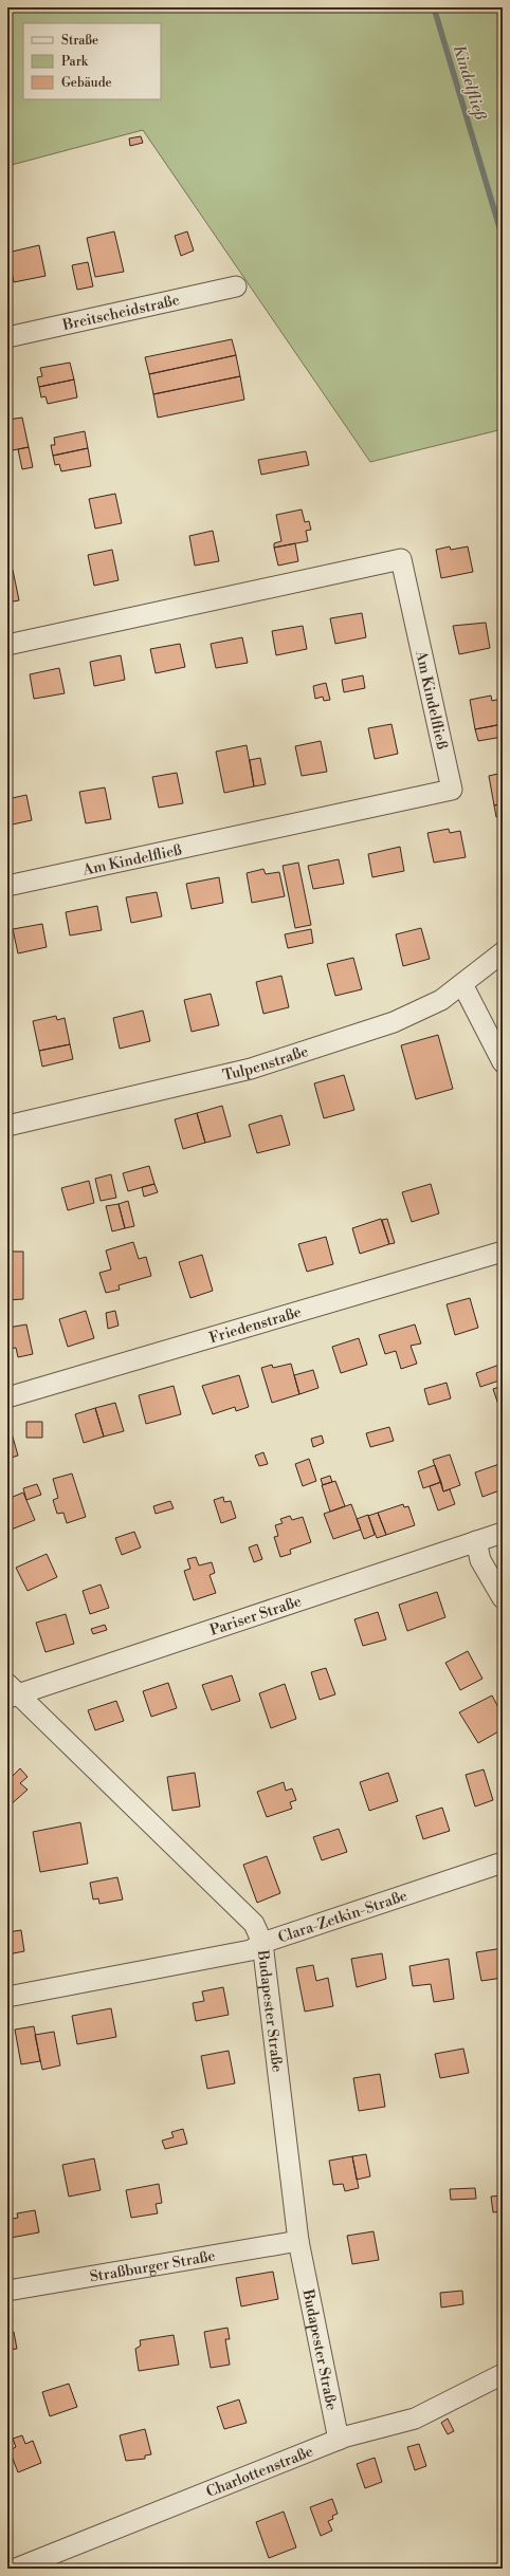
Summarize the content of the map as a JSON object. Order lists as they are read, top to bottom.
{
  "streets": {
    "street": [
      "Breitscheidstraße",
      "Am Kindelfließ",
      "Tulpenstraße",
      "Friedenstraße",
      "Pariser Straße",
      "Clara-Zetkin-Straße",
      "Budapester Straße",
      "Straßburger Straße",
      "Charlottenstraße"
    ]
  },
  "crossings": [
    ["Pariser Straße", "Budapester Straße"],
    ["Clara-Zetkin-Straße", "Budapester Straße"],
    ["Budapester Straße", "Straßburger Straße"],
    ["Budapester Straße", "Charlottenstraße"]
  ],
  "water": ["Kindelfließ"],
  "legend": ["Straße", "Park", "Gebäude"]
}
